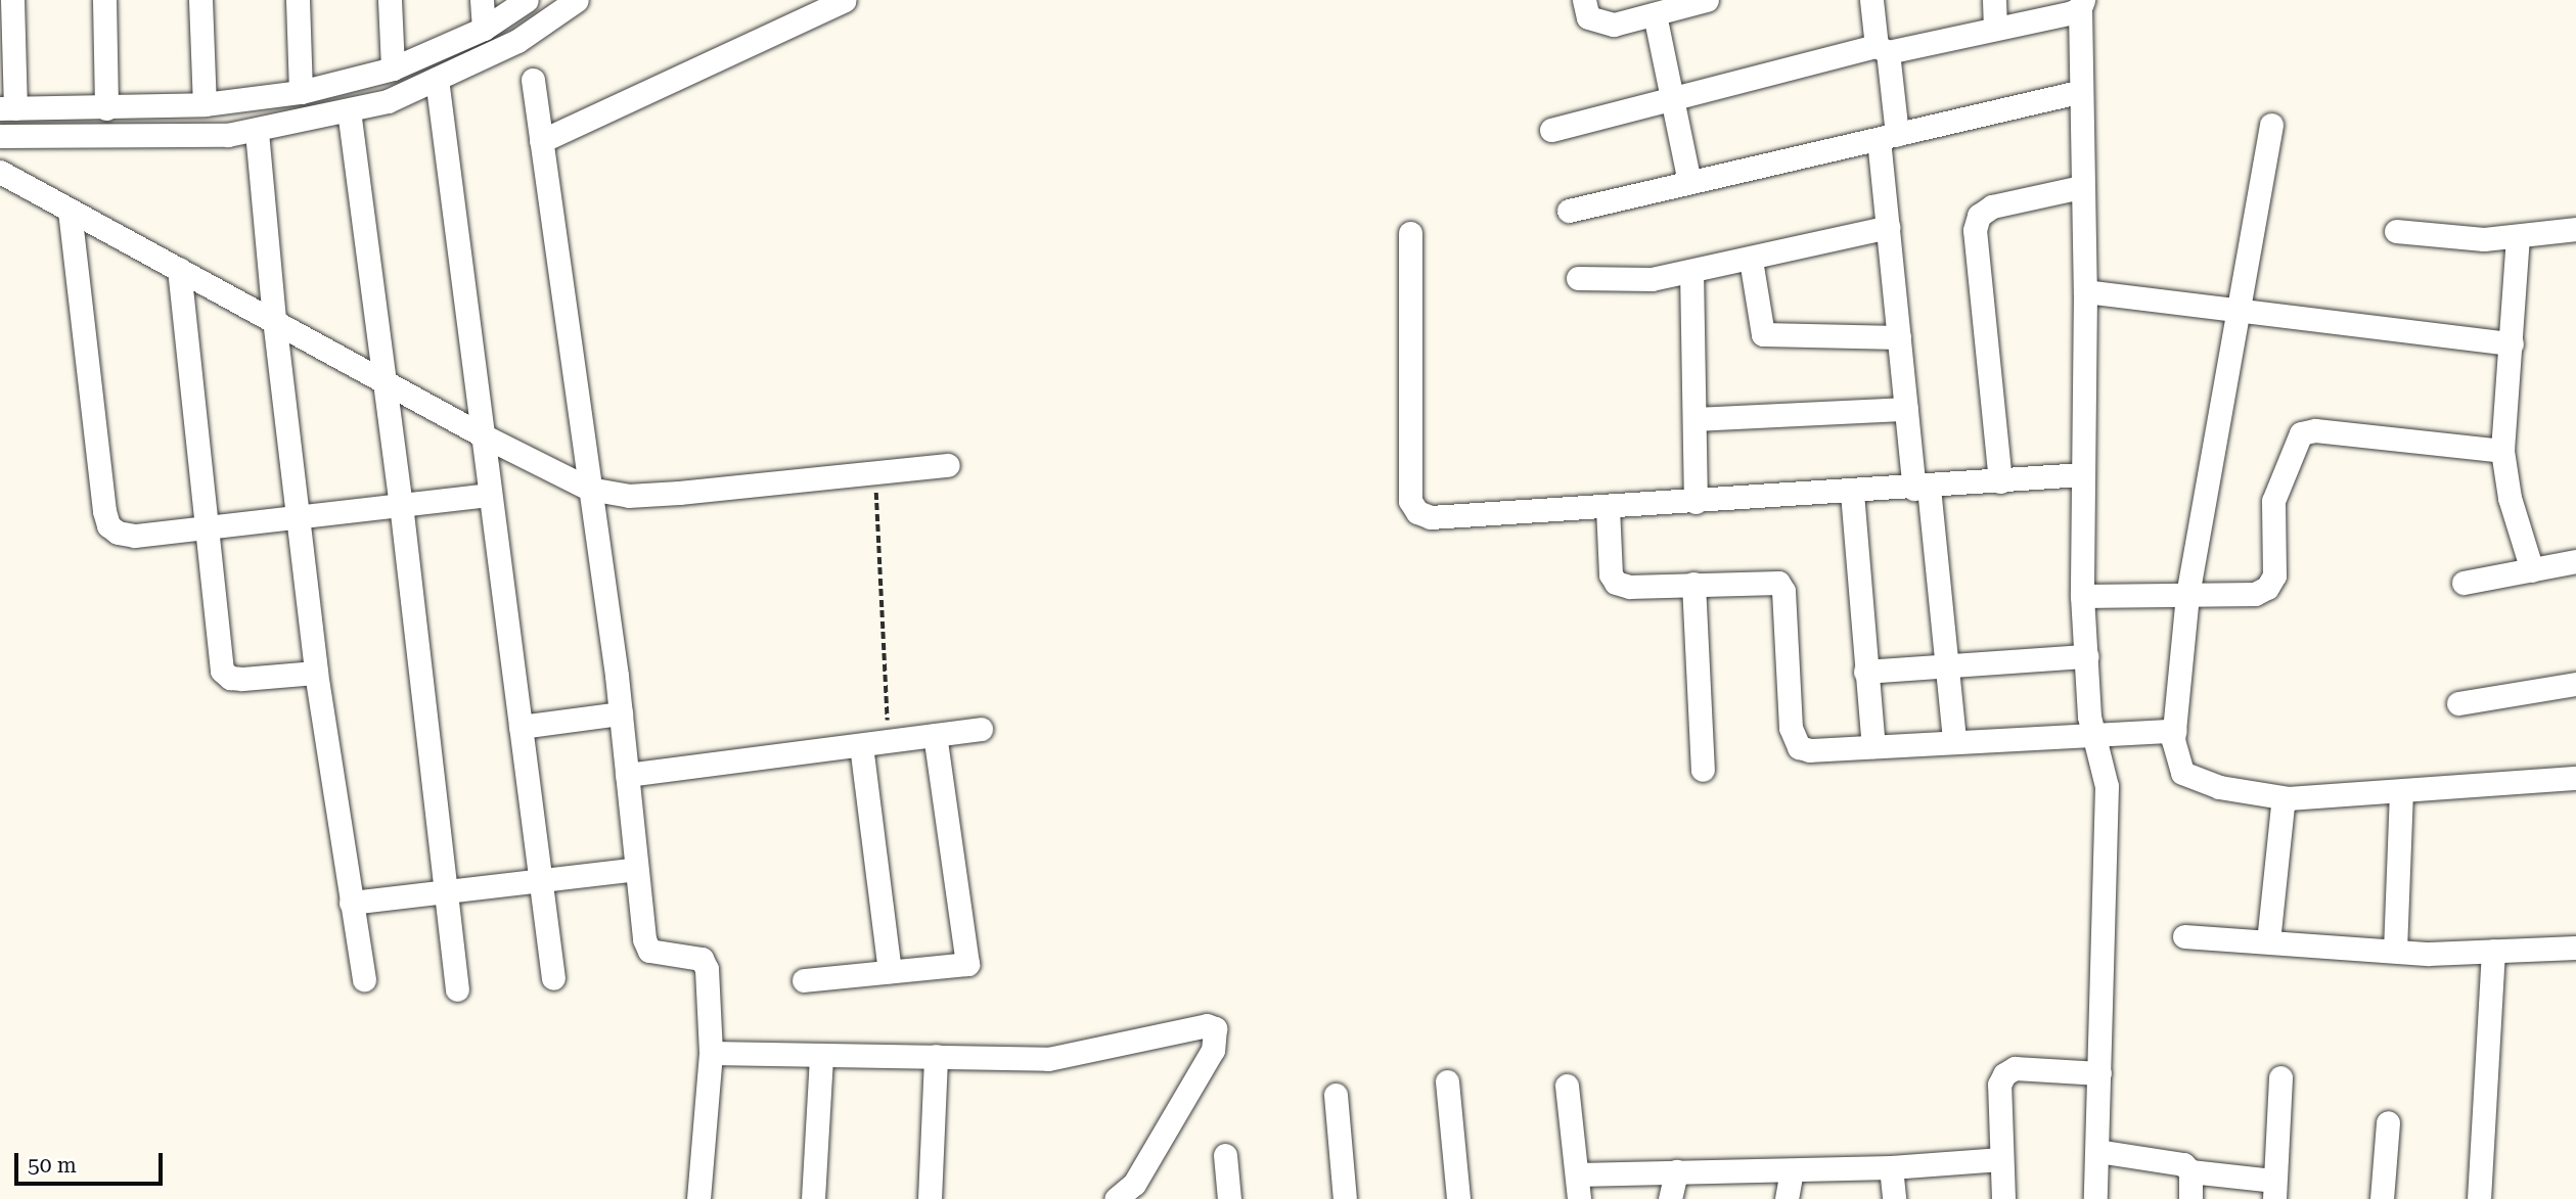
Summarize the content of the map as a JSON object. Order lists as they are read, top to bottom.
{
  "scale_bar": "50 m"
}
